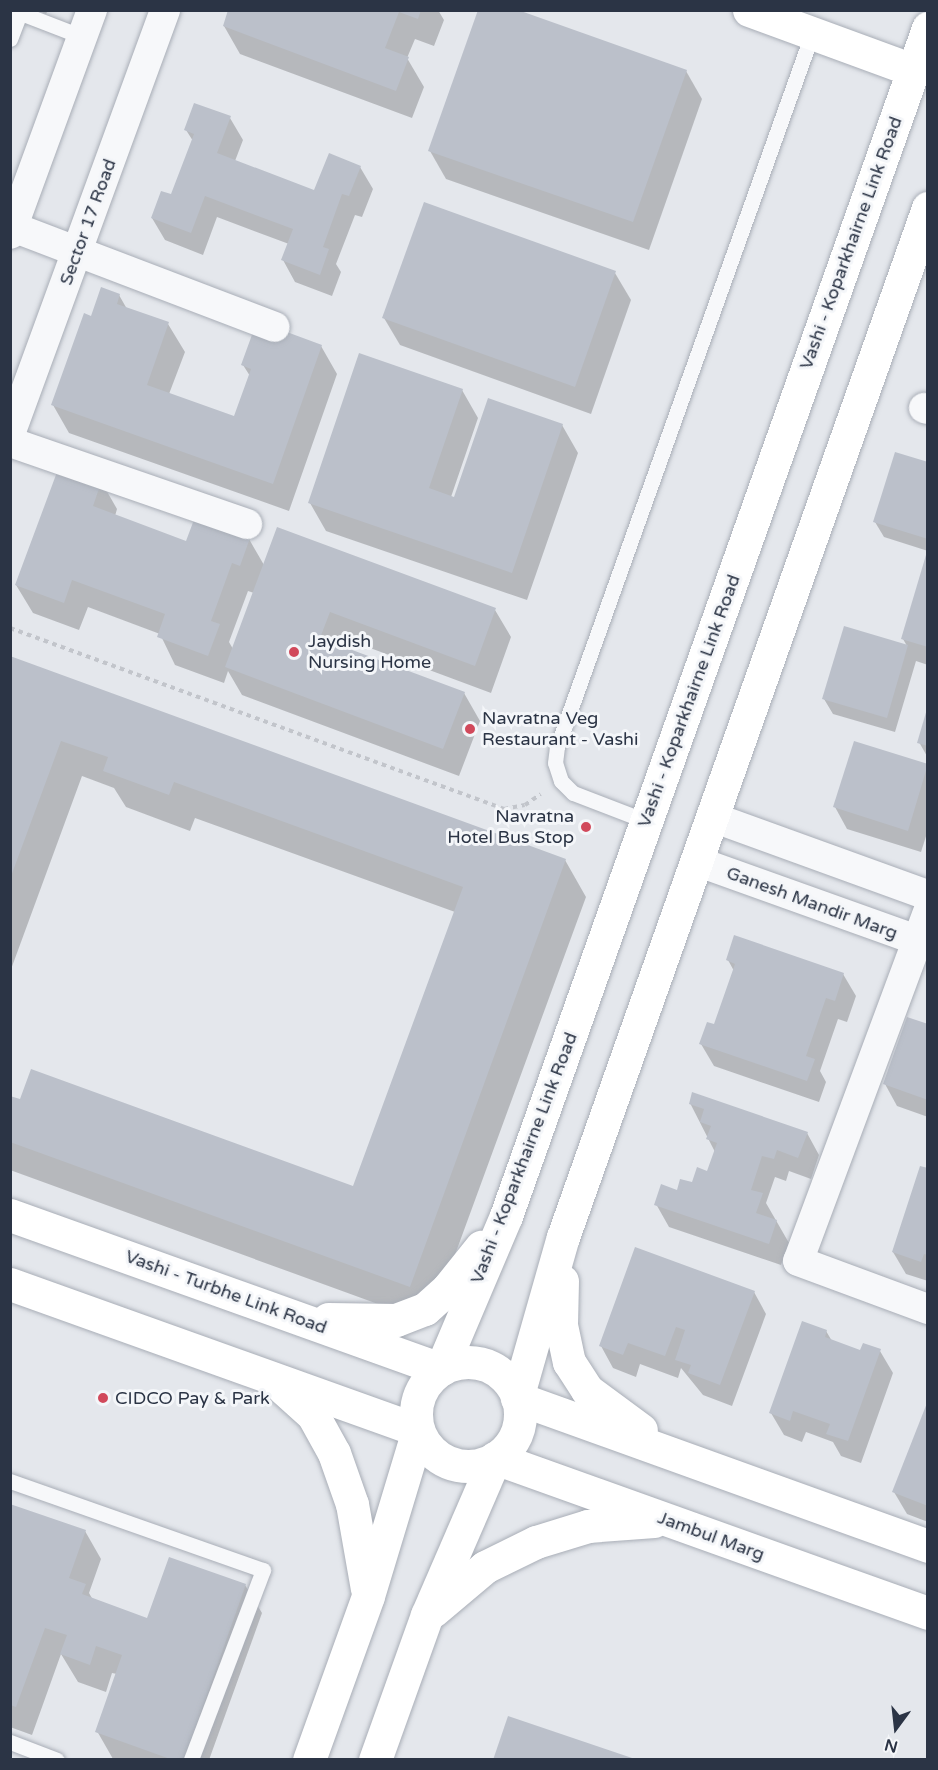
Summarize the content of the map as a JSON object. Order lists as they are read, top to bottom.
{
  "streets": {
    "main road": ["Vashi - Koparkhairne Link Road", "Vashi - Turbhe Link Road", "Jambul Marg"],
    "street": ["Sector 17 Road", "Ganesh Mandir Marg"]
  },
  "crossings": [
    ["Vashi - Koparkhairne Link Road", "Vashi - Turbhe Link Road"],
    ["Vashi - Koparkhairne Link Road", "Jambul Marg"],
    ["Vashi - Turbhe Link Road", "Jambul Marg"]
  ],
  "places": [
    "Jaydish Nursing Home",
    "Navratna Veg Restaurant - Vashi",
    "Navratna Hotel Bus Stop",
    "CIDCO Pay & Park"
  ],
  "north": "bottom"
}
